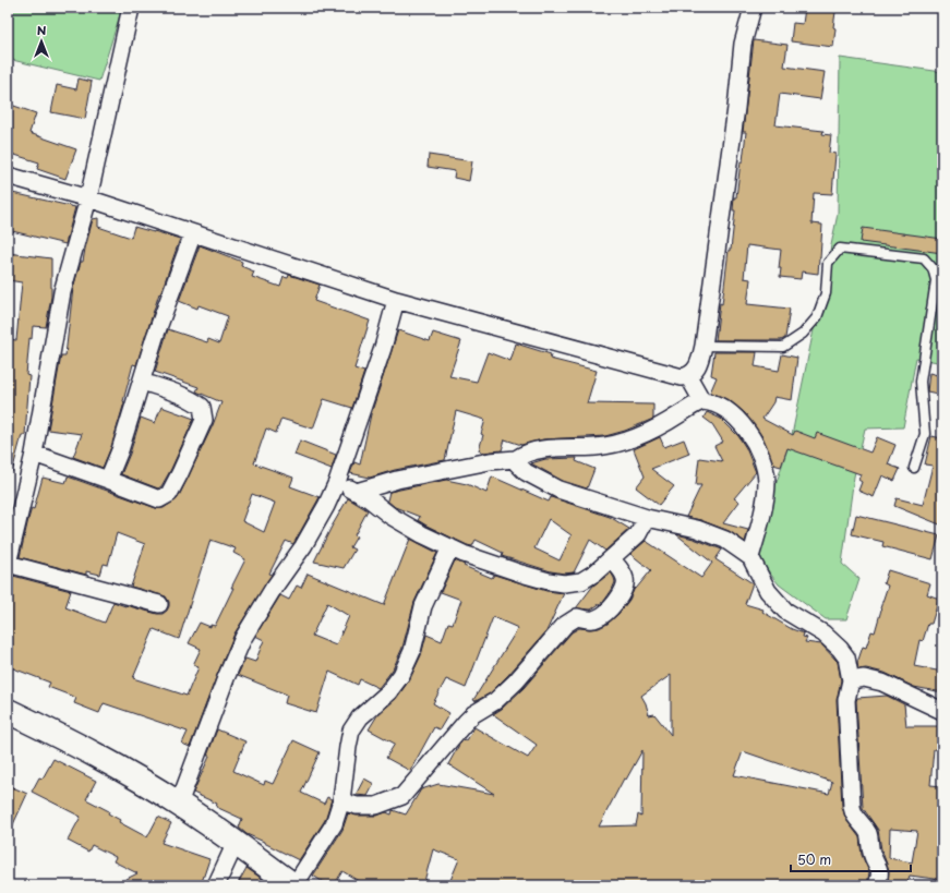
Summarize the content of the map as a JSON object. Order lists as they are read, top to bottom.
{
  "scale_bar": "50 m",
  "north": "top"
}
